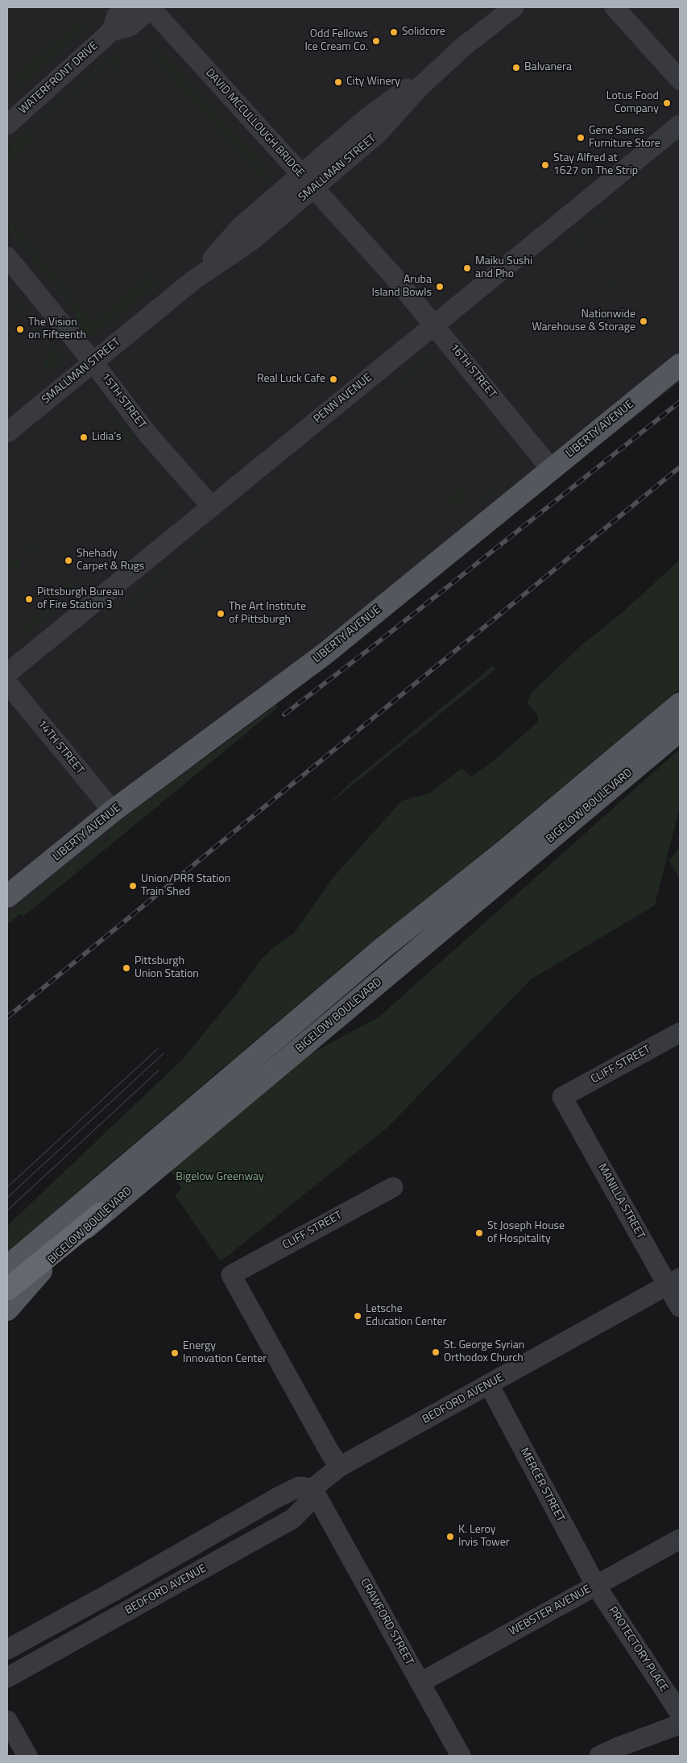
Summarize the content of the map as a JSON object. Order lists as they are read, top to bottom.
{
  "streets": {
    "main road": ["LIBERTY AVENUE", "BIGELOW BOULEVARD"],
    "street": [
      "WATERFRONT DRIVE",
      "DAVID MCCULLOUGH BRIDGE",
      "SMALLMAN STREET",
      "16TH STREET",
      "PENN AVENUE",
      "15TH STREET",
      "14TH STREET",
      "CLIFF STREET",
      "MANILLA STREET",
      "BEDFORD AVENUE",
      "MERCER STREET",
      "WEBSTER AVENUE",
      "CRAWFORD STREET",
      "PROTECTORY PLACE"
    ]
  },
  "crossings": [
    ["WATERFRONT DRIVE", "DAVID MCCULLOUGH BRIDGE"],
    ["DAVID MCCULLOUGH BRIDGE", "16TH STREET"],
    ["SMALLMAN STREET", "15TH STREET"],
    ["16TH STREET", "PENN AVENUE"],
    ["16TH STREET", "LIBERTY AVENUE"],
    ["PENN AVENUE", "15TH STREET"],
    ["LIBERTY AVENUE", "14TH STREET"],
    ["CLIFF STREET", "MANILLA STREET"],
    ["CLIFF STREET", "BEDFORD AVENUE"],
    ["MANILLA STREET", "BEDFORD AVENUE"],
    ["BEDFORD AVENUE", "MERCER STREET"],
    ["BEDFORD AVENUE", "CRAWFORD STREET"],
    ["MERCER STREET", "WEBSTER AVENUE"],
    ["MERCER STREET", "PROTECTORY PLACE"],
    ["WEBSTER AVENUE", "CRAWFORD STREET"],
    ["WEBSTER AVENUE", "PROTECTORY PLACE"]
  ],
  "parks": ["Bigelow Greenway"],
  "places": [
    "Solidcore",
    "Odd Fellows Ice Cream Co.",
    "Balvanera",
    "City Winery",
    "Lotus Food Company",
    "Gene Sanes Furniture Store",
    "Stay Alfred at 1627 on The Strip",
    "Maiku Sushi and Pho",
    "Aruba Island Bowls",
    "Nationwide Warehouse & Storage",
    "The Vision on Fifteenth",
    "Real Luck Cafe",
    "Lidia’s",
    "Shehady Carpet & Rugs",
    "Pittsburgh Bureau of Fire Station 3",
    "The Art Institute of Pittsburgh",
    "Union/PRR Station Train Shed",
    "Pittsburgh Union Station",
    "St Joseph House of Hospitality",
    "Letsche Education Center",
    "St. George Syrian Orthodox Church",
    "Energy Innovation Center",
    "K. Leroy Irvis Tower"
  ]
}
